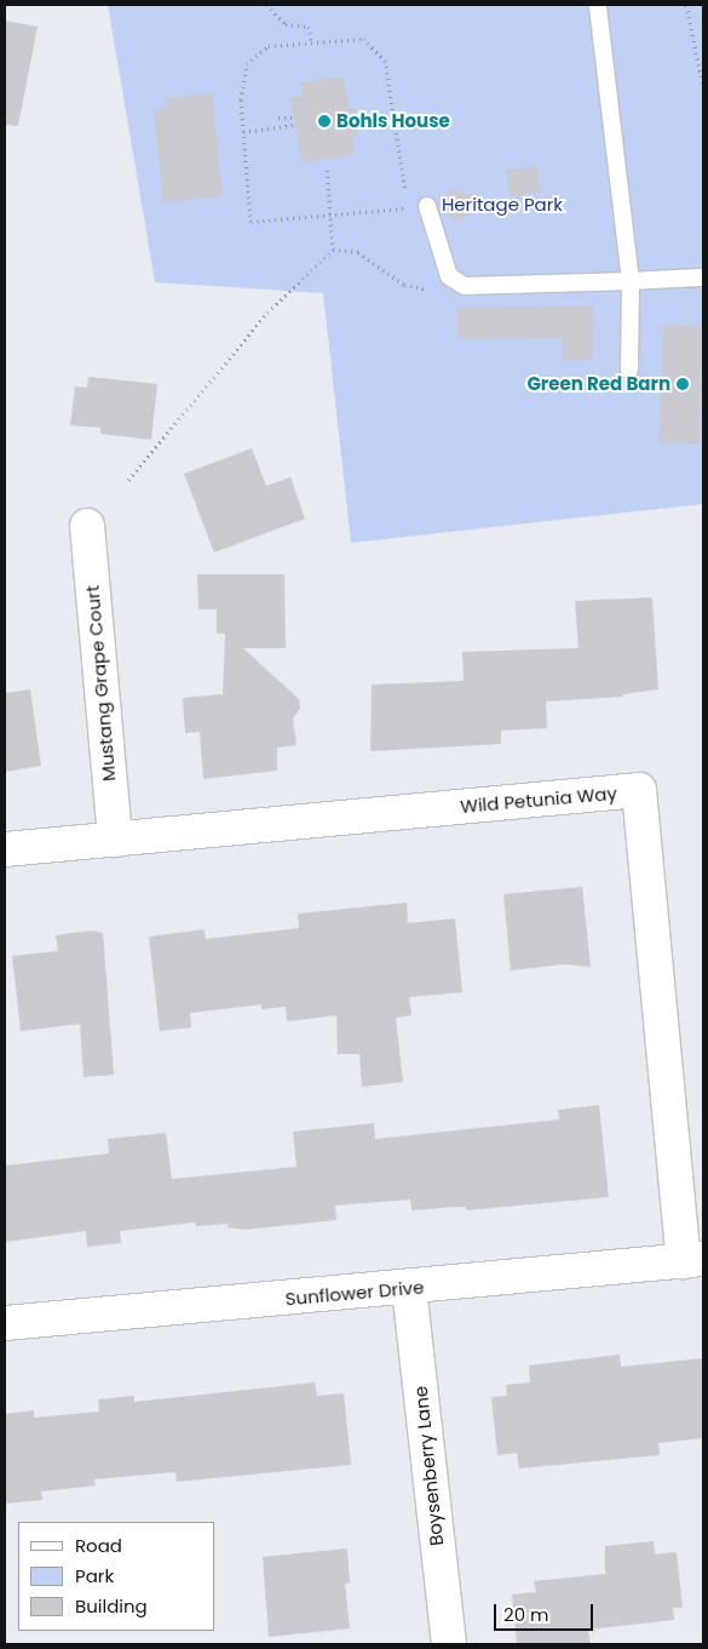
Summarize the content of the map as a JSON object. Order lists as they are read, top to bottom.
{
  "streets": {
    "street": [
      "Mustang Grape Court",
      "Wild Petunia Way",
      "Sunflower Drive",
      "Boysenberry Lane"
    ]
  },
  "crossings": [
    ["Mustang Grape Court", "Wild Petunia Way"],
    ["Wild Petunia Way", "Sunflower Drive"],
    ["Sunflower Drive", "Boysenberry Lane"]
  ],
  "parks": ["Heritage Park"],
  "places": ["Bohls House", "Green Red Barn"],
  "legend": ["Road", "Park", "Building"],
  "scale_bar": "20 m"
}
